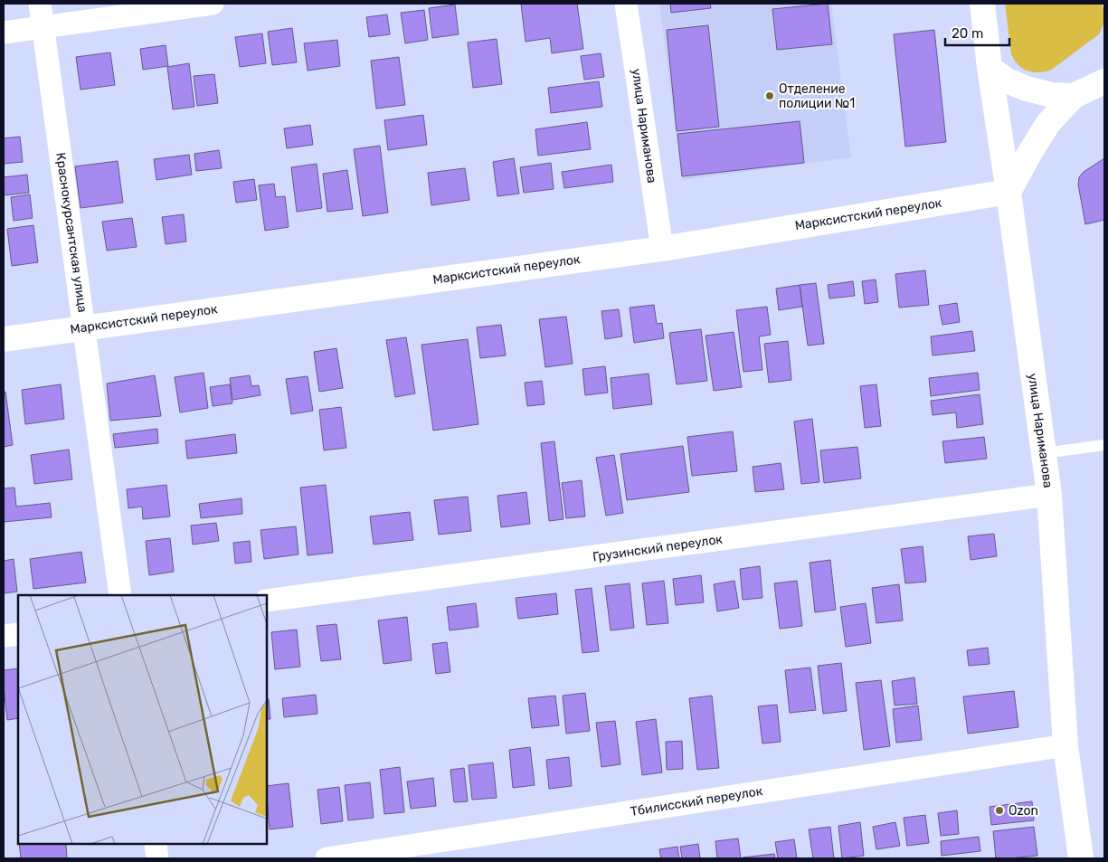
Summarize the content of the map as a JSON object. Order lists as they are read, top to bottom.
{
  "streets": {
    "street": [
      "улица Нариманова",
      "Марксистский переулок",
      "Краснокурсантская улица",
      "Грузинский переулок",
      "Тбилисский переулок"
    ]
  },
  "crossings": [
    ["улица Нариманова", "Марксистский переулок"],
    ["улица Нариманова", "Грузинский переулок"],
    ["улица Нариманова", "Тбилисский переулок"],
    ["Марксистский переулок", "Краснокурсантская улица"]
  ],
  "places": ["Отделение полиции №1", "Ozon"],
  "scale_bar": "20 m"
}
